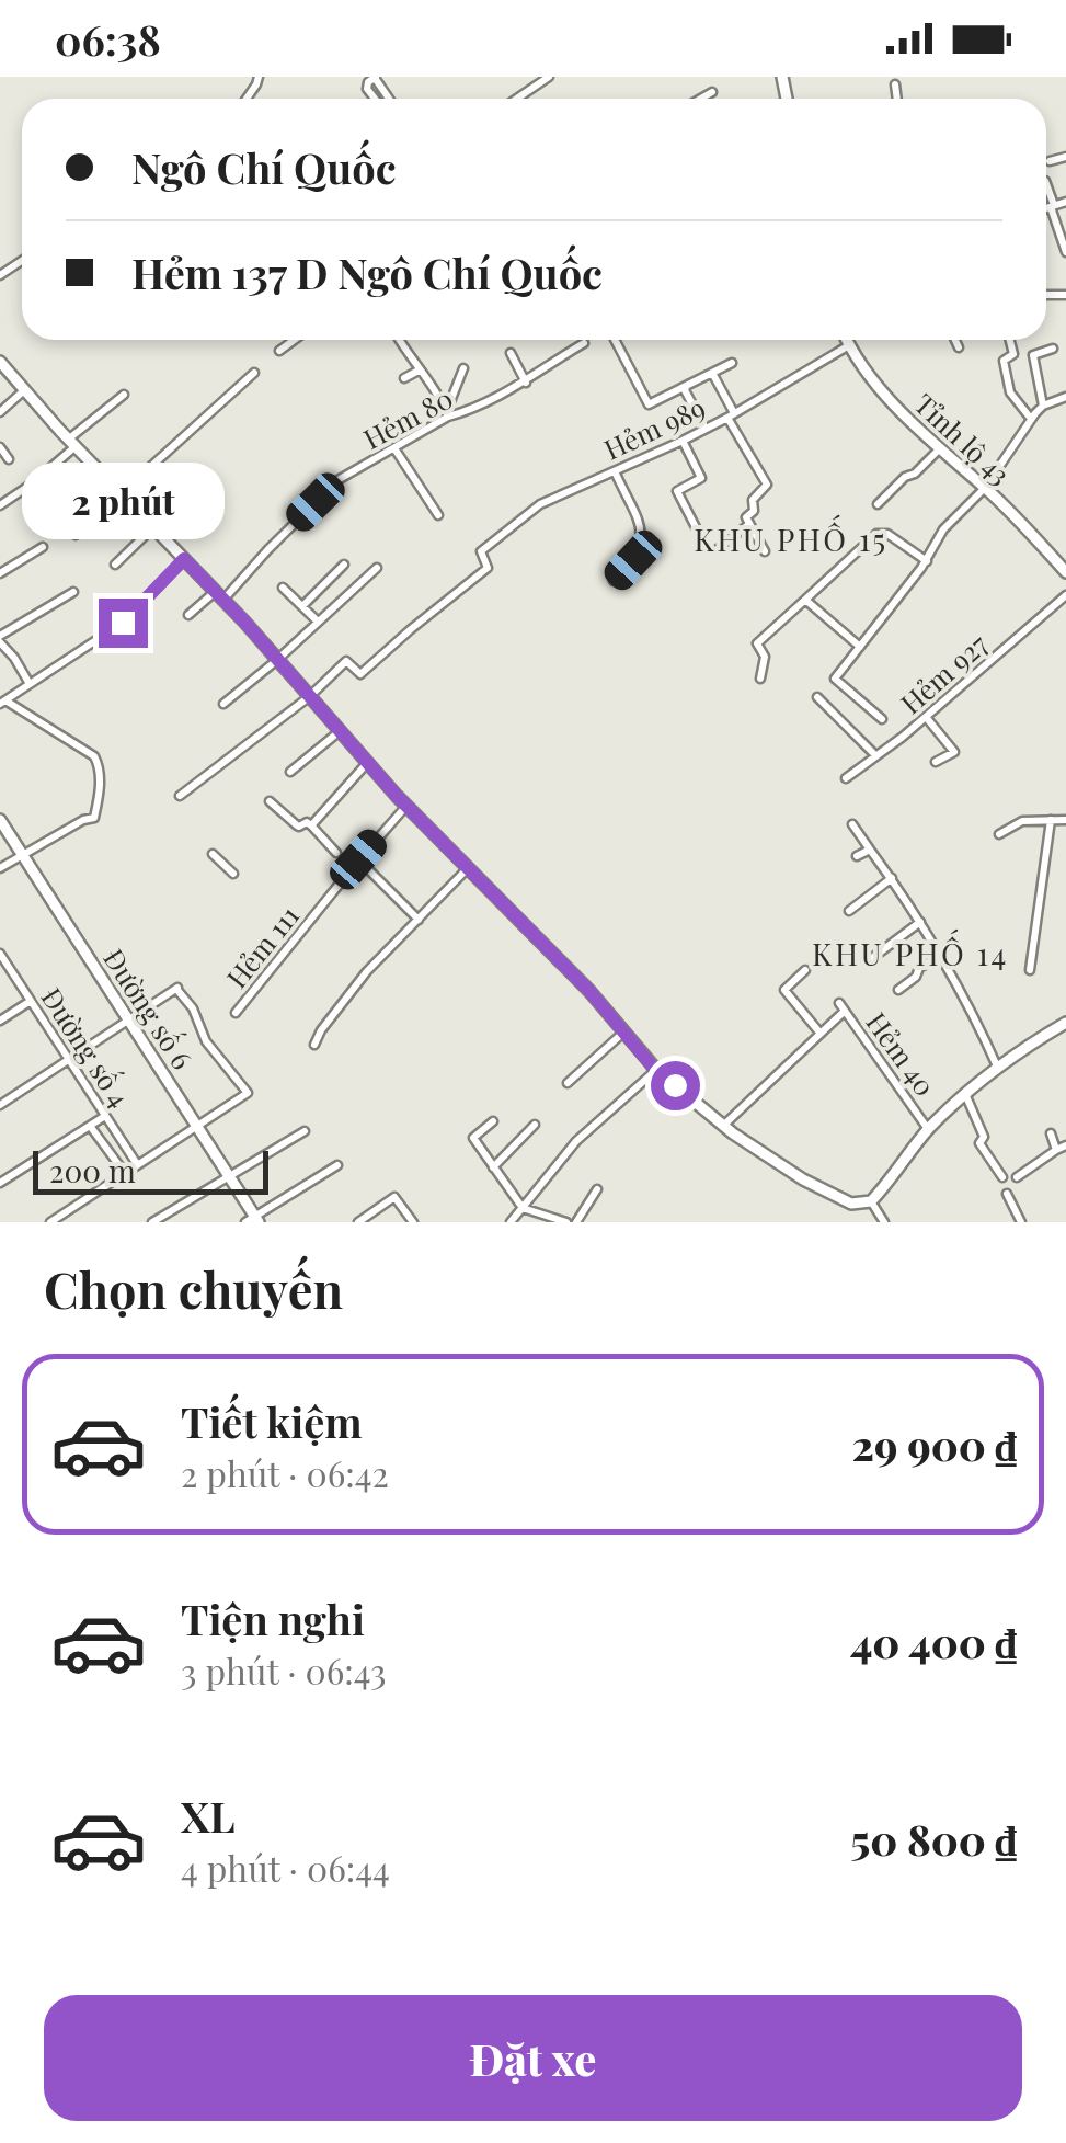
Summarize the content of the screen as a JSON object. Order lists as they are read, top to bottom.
{
  "streets": {
    "main road": ["Tỉnh lộ 43", "Đường số 6"],
    "street": [
      "Hẻm 80",
      "Hẻm 989",
      "Hẻm 927",
      "Hẻm 111",
      "Đường số 4",
      "Hẻm 40"
    ]
  },
  "crossings": [
    ["Hẻm 989", "Tỉnh lộ 43"]
  ],
  "districts": ["KHU PHỐ 15", "KHU PHỐ 14"],
  "scale_bar": "200 m",
  "page": {
    "status": "06:38",
    "banner": ["Ngô Chí Quốc", "Hẻm 137 D Ngô Chí Quốc"],
    "bubble": "2 phút",
    "scale": "200 m",
    "heading": "Chọn chuyến",
    "list": [
      {
        "name": "Tiết kiệm",
        "note": "2 phút · 06:42",
        "value": "29 900 ₫"
      },
      {
        "name": "Tiện nghi",
        "note": "3 phút · 06:43",
        "value": "40 400 ₫"
      },
      {
        "name": "XL",
        "note": "4 phút · 06:44",
        "value": "50 800 ₫"
      }
    ],
    "buttons": "Đặt xe"
  }
}
